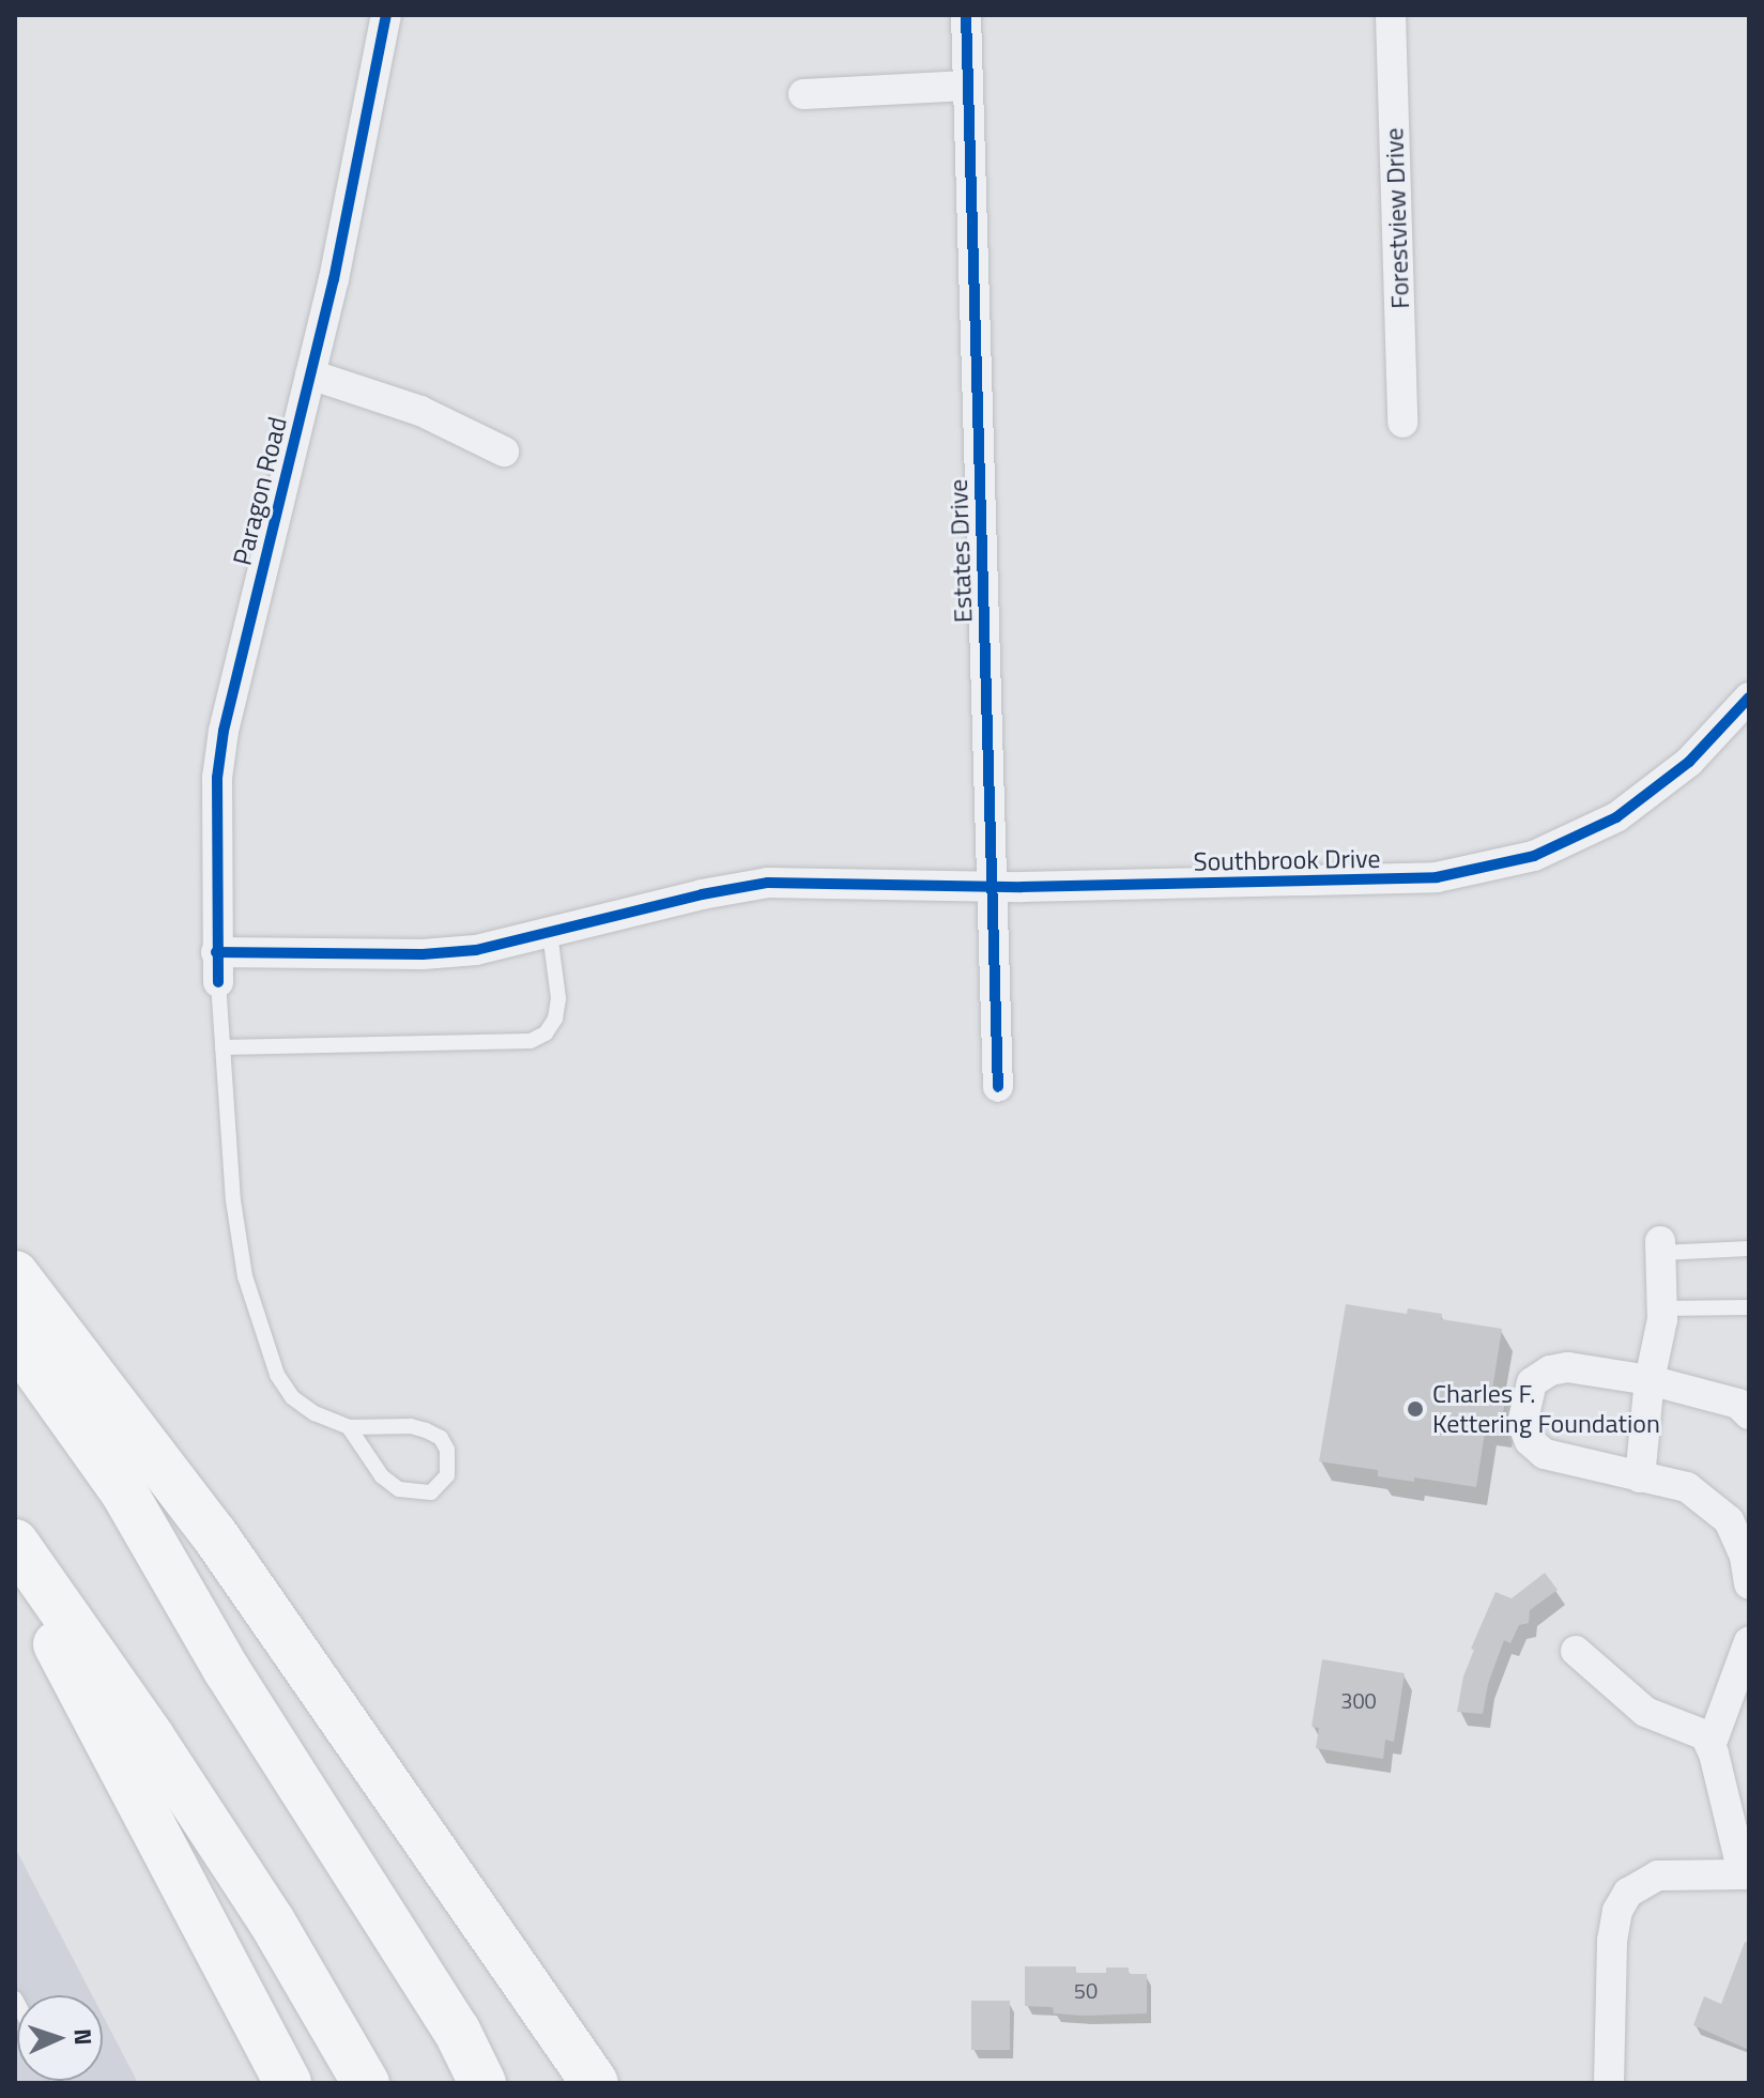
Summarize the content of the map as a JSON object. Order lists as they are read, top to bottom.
{
  "streets": {
    "street": [
      "Forestview Drive",
      "Paragon Road",
      "Estates Drive",
      "Southbrook Drive"
    ]
  },
  "crossings": [
    ["Paragon Road", "Southbrook Drive"],
    ["Estates Drive", "Southbrook Drive"]
  ],
  "places": ["Charles F. Kettering Foundation"],
  "house_numbers": ["300", "50"],
  "north": "right"
}
